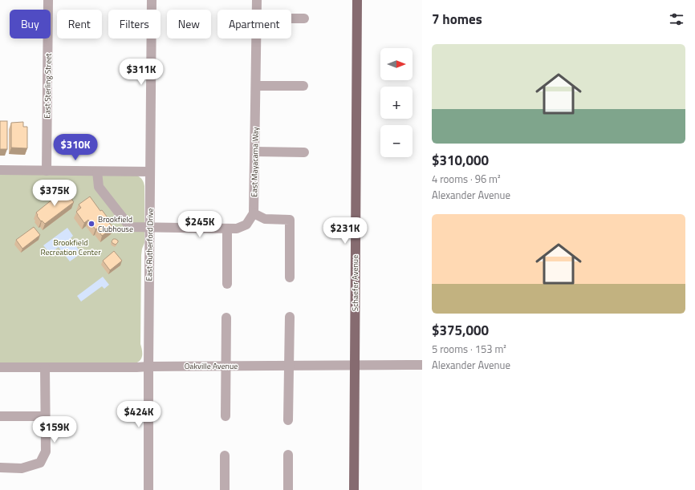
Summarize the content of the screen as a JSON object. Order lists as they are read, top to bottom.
{
  "streets": {
    "main road": ["Schaefer Avenue"],
    "street": [
      "East Sterling Street",
      "East Mayacama Way",
      "East Rutherford Drive",
      "Oakville Avenue"
    ]
  },
  "crossings": [
    ["East Rutherford Drive", "Oakville Avenue"],
    ["Schaefer Avenue", "Oakville Avenue"]
  ],
  "parks": ["Brookfield Recreation Center"],
  "places": ["Brookfield Clubhouse"],
  "north": "right",
  "page": {
    "heading": "7 homes",
    "chip": [
      "Buy",
      "Rent",
      "Filters",
      "New",
      "Apartment"
    ],
    "list": [
      {
        "name": "$310,000",
        "note": "4 rooms · 96 m² · Alexander Avenue"
      },
      {
        "name": "$375,000",
        "note": "5 rooms · 153 m² · Alexander Avenue"
      }
    ],
    "map_buttons": ["+", "−"],
    "price": [
      "$311K",
      "$310K",
      "$375K",
      "$245K",
      "$231K",
      "$424K",
      "$159K"
    ]
  }
}
